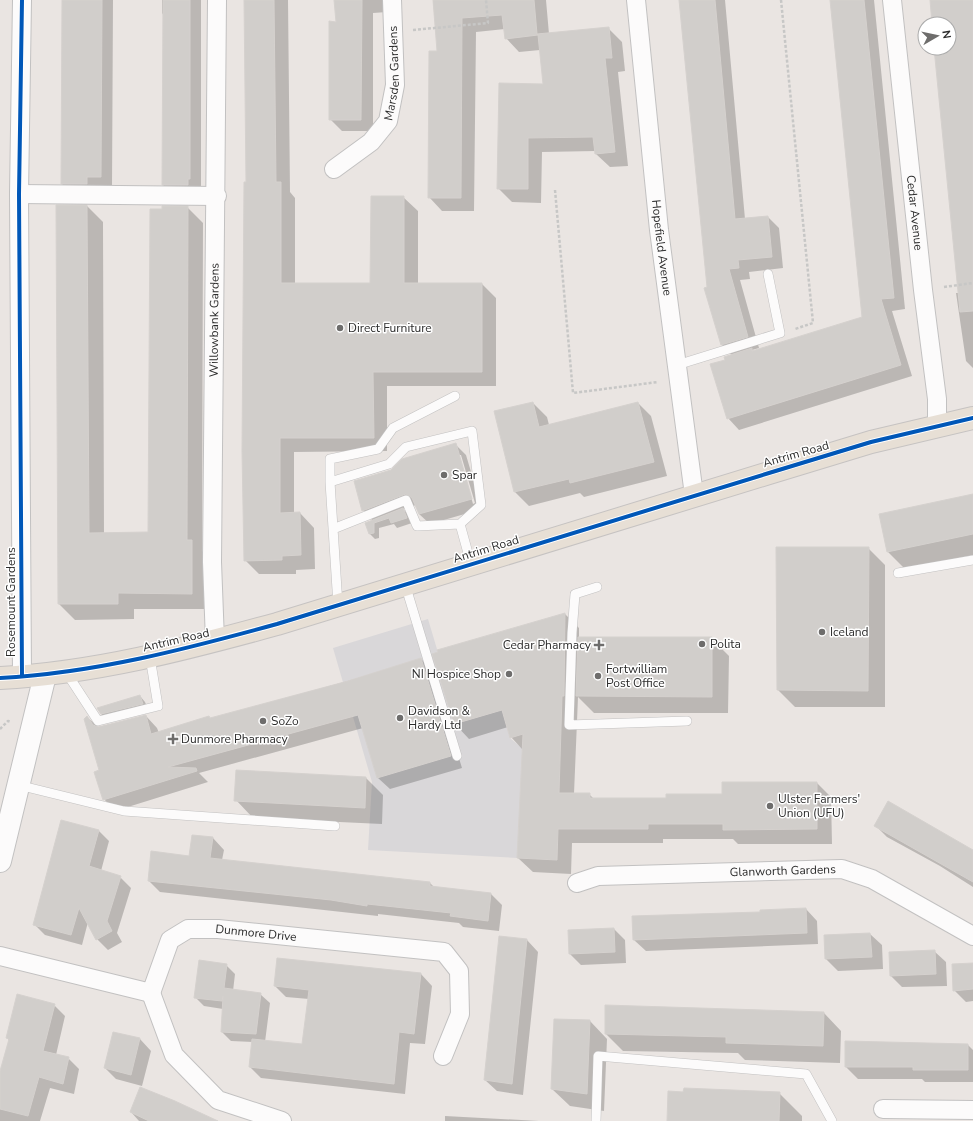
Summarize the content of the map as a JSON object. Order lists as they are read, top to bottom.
{
  "streets": {
    "main road": ["Antrim Road"],
    "street": [
      "Marsden Gardens",
      "Cedar Avenue",
      "Hopefield Avenue",
      "Willowbank Gardens",
      "Rosemount Gardens",
      "Glanworth Gardens",
      "Dunmore Drive"
    ]
  },
  "crossings": [
    ["Cedar Avenue", "Antrim Road"],
    ["Hopefield Avenue", "Antrim Road"],
    ["Willowbank Gardens", "Antrim Road"],
    ["Antrim Road", "Rosemount Gardens"]
  ],
  "places": {
    "other": [
      "Direct Furniture",
      "Spar",
      "Iceland",
      "Polita",
      "NI Hospice Shop",
      "Fortwilliam Post Office",
      "Davidson & Hardy Ltd",
      "SoZo",
      "Ulster Farmers' Union (UFU)"
    ],
    "health": ["Cedar Pharmacy", "Dunmore Pharmacy"]
  },
  "north": "right"
}
